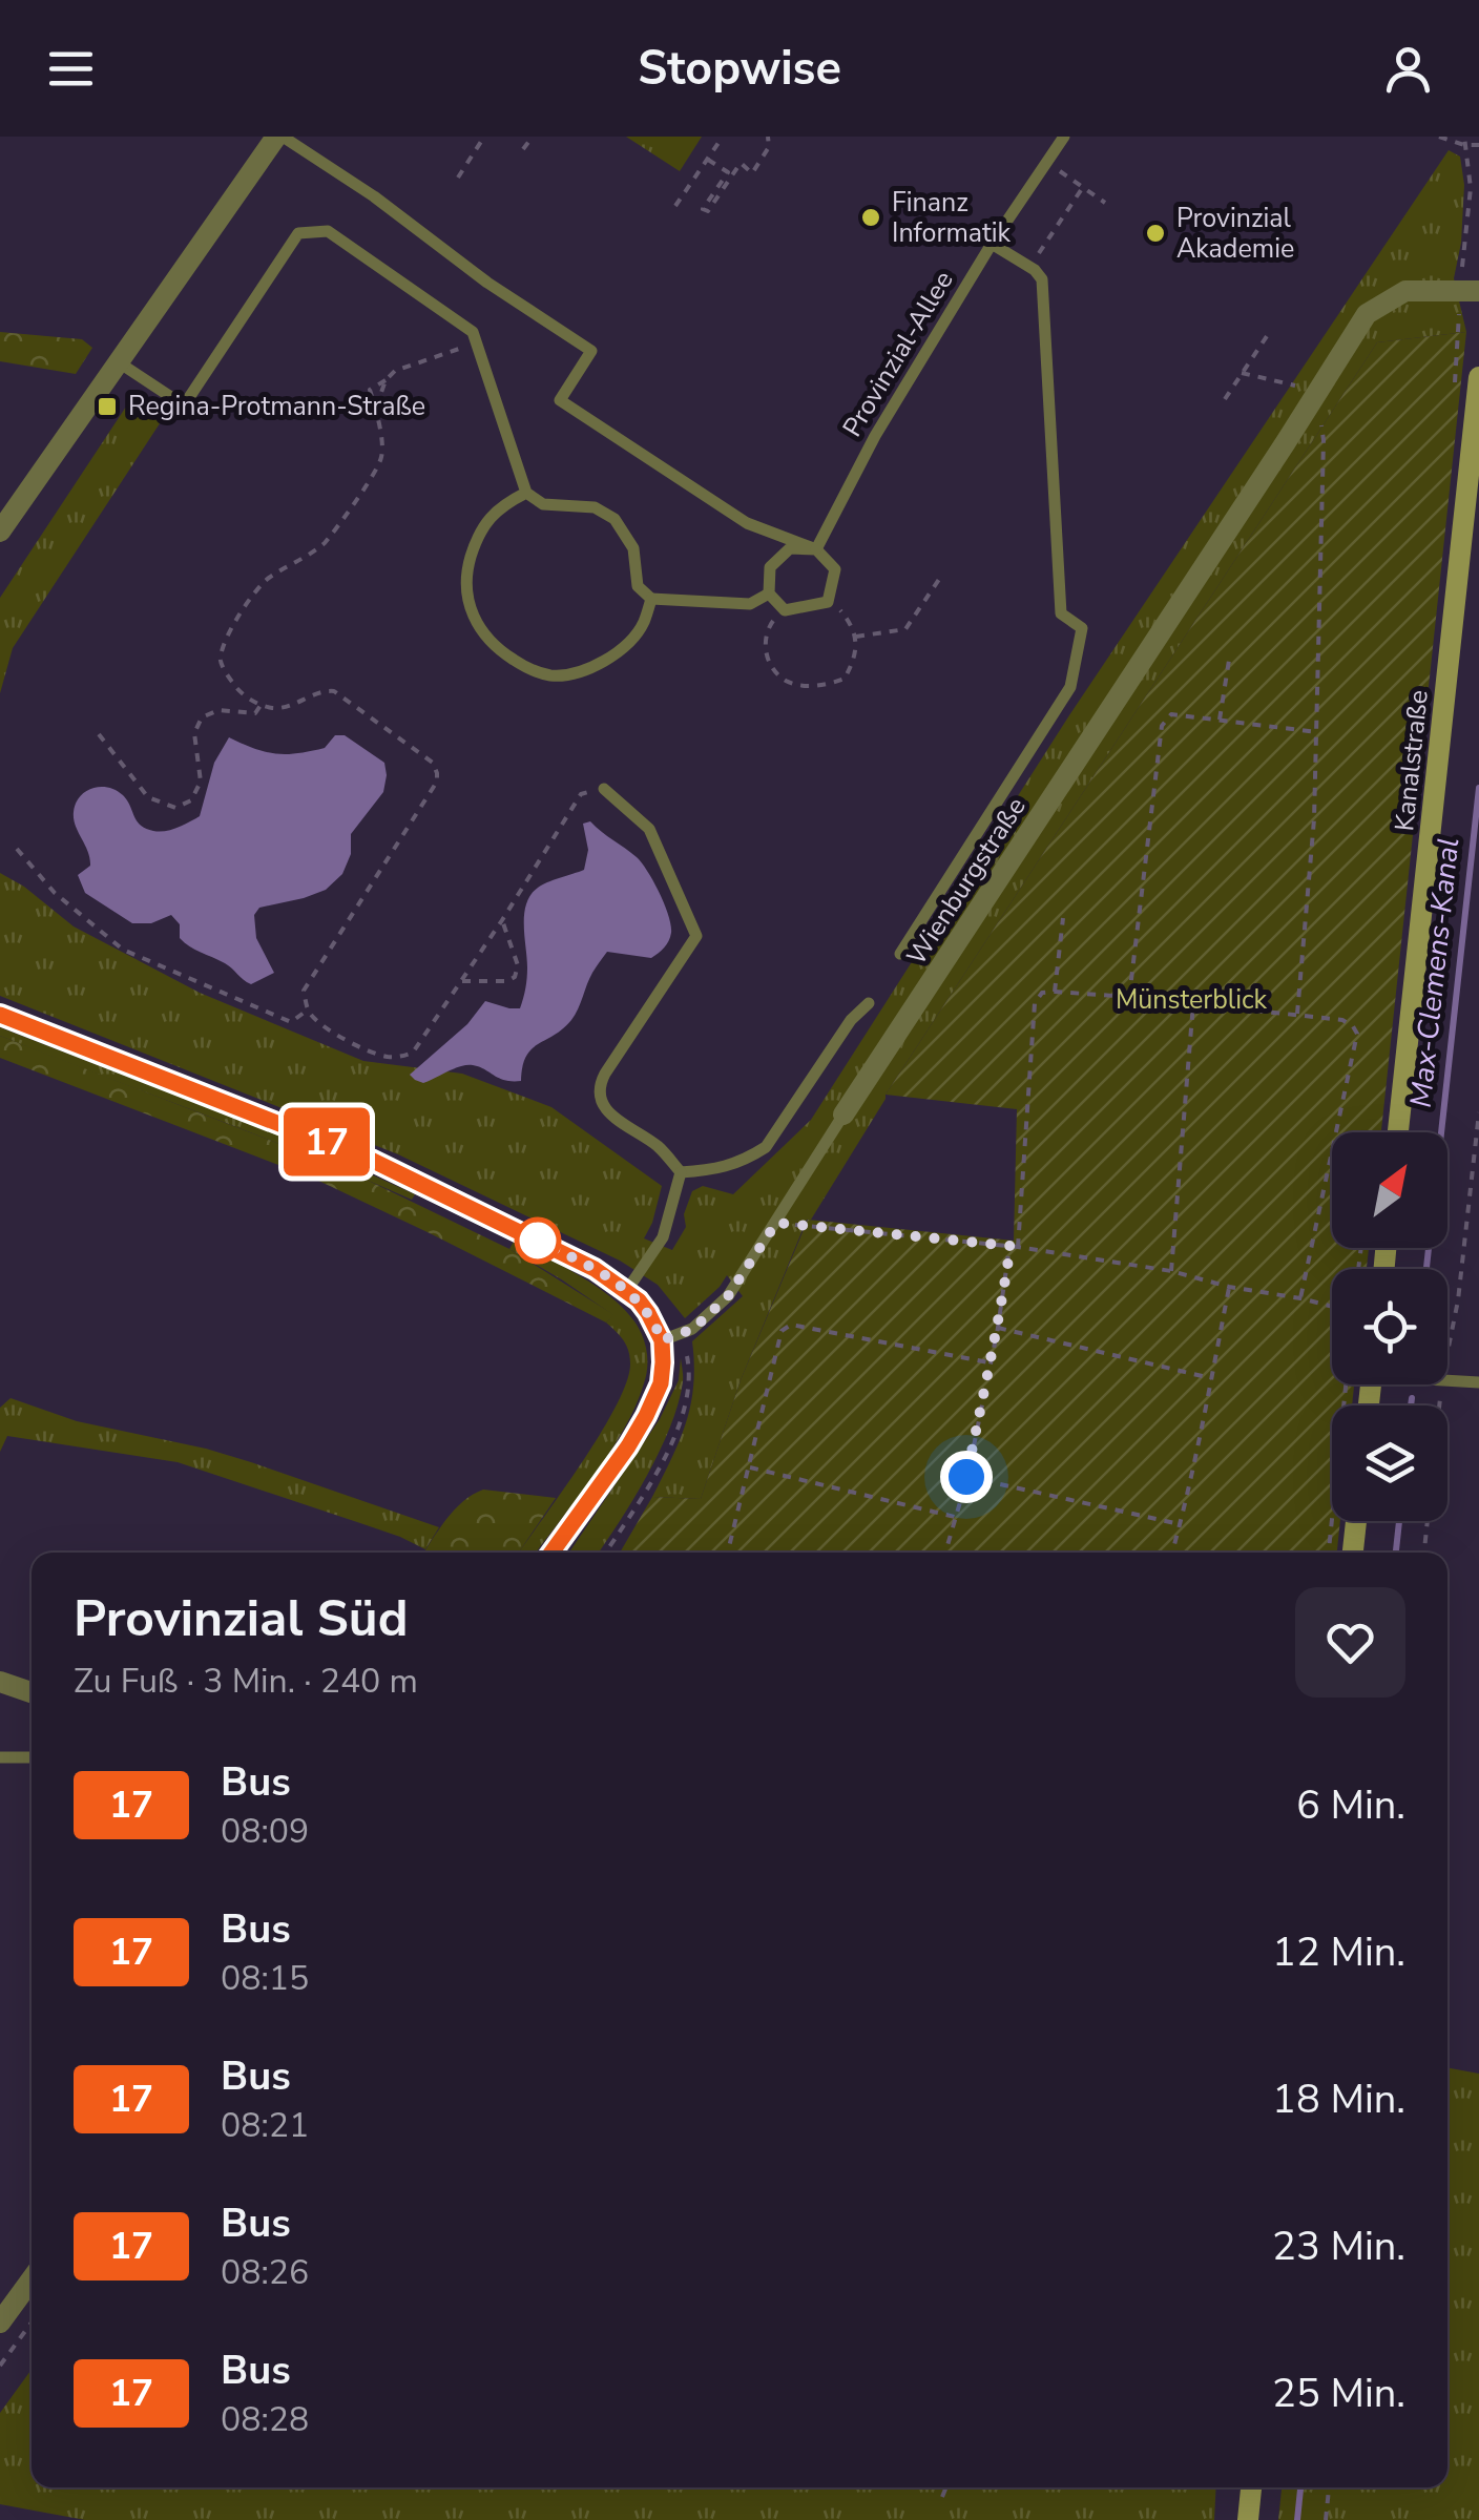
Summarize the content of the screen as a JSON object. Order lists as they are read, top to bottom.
{
  "streets": {
    "main road": ["Kanalstraße"],
    "street": ["Wienburgstraße"],
    "lane": ["Provinzial-Allee"]
  },
  "water": ["Max-Clemens-Kanal"],
  "parks": ["Münsterblick"],
  "places": {
    "other": ["Finanz Informatik", "Provinzial Akademie"],
    "transit": ["Regina-Protmann-Straße"]
  },
  "lines": ["bus line 17"],
  "north": "top right",
  "page": {
    "header": "Stopwise",
    "on_map": "17",
    "heading": ["Provinzial Süd", "Zu Fuß · 3 Min. · 240 m"],
    "list": [
      {
        "mark": "17",
        "name": "Bus",
        "note": "08:09",
        "value": "6 Min."
      },
      {
        "mark": "17",
        "name": "Bus",
        "note": "08:15",
        "value": "12 Min."
      },
      {
        "mark": "17",
        "name": "Bus",
        "note": "08:21",
        "value": "18 Min."
      },
      {
        "mark": "17",
        "name": "Bus",
        "note": "08:26",
        "value": "23 Min."
      },
      {
        "mark": "17",
        "name": "Bus",
        "note": "08:28",
        "value": "25 Min."
      }
    ]
  }
}
